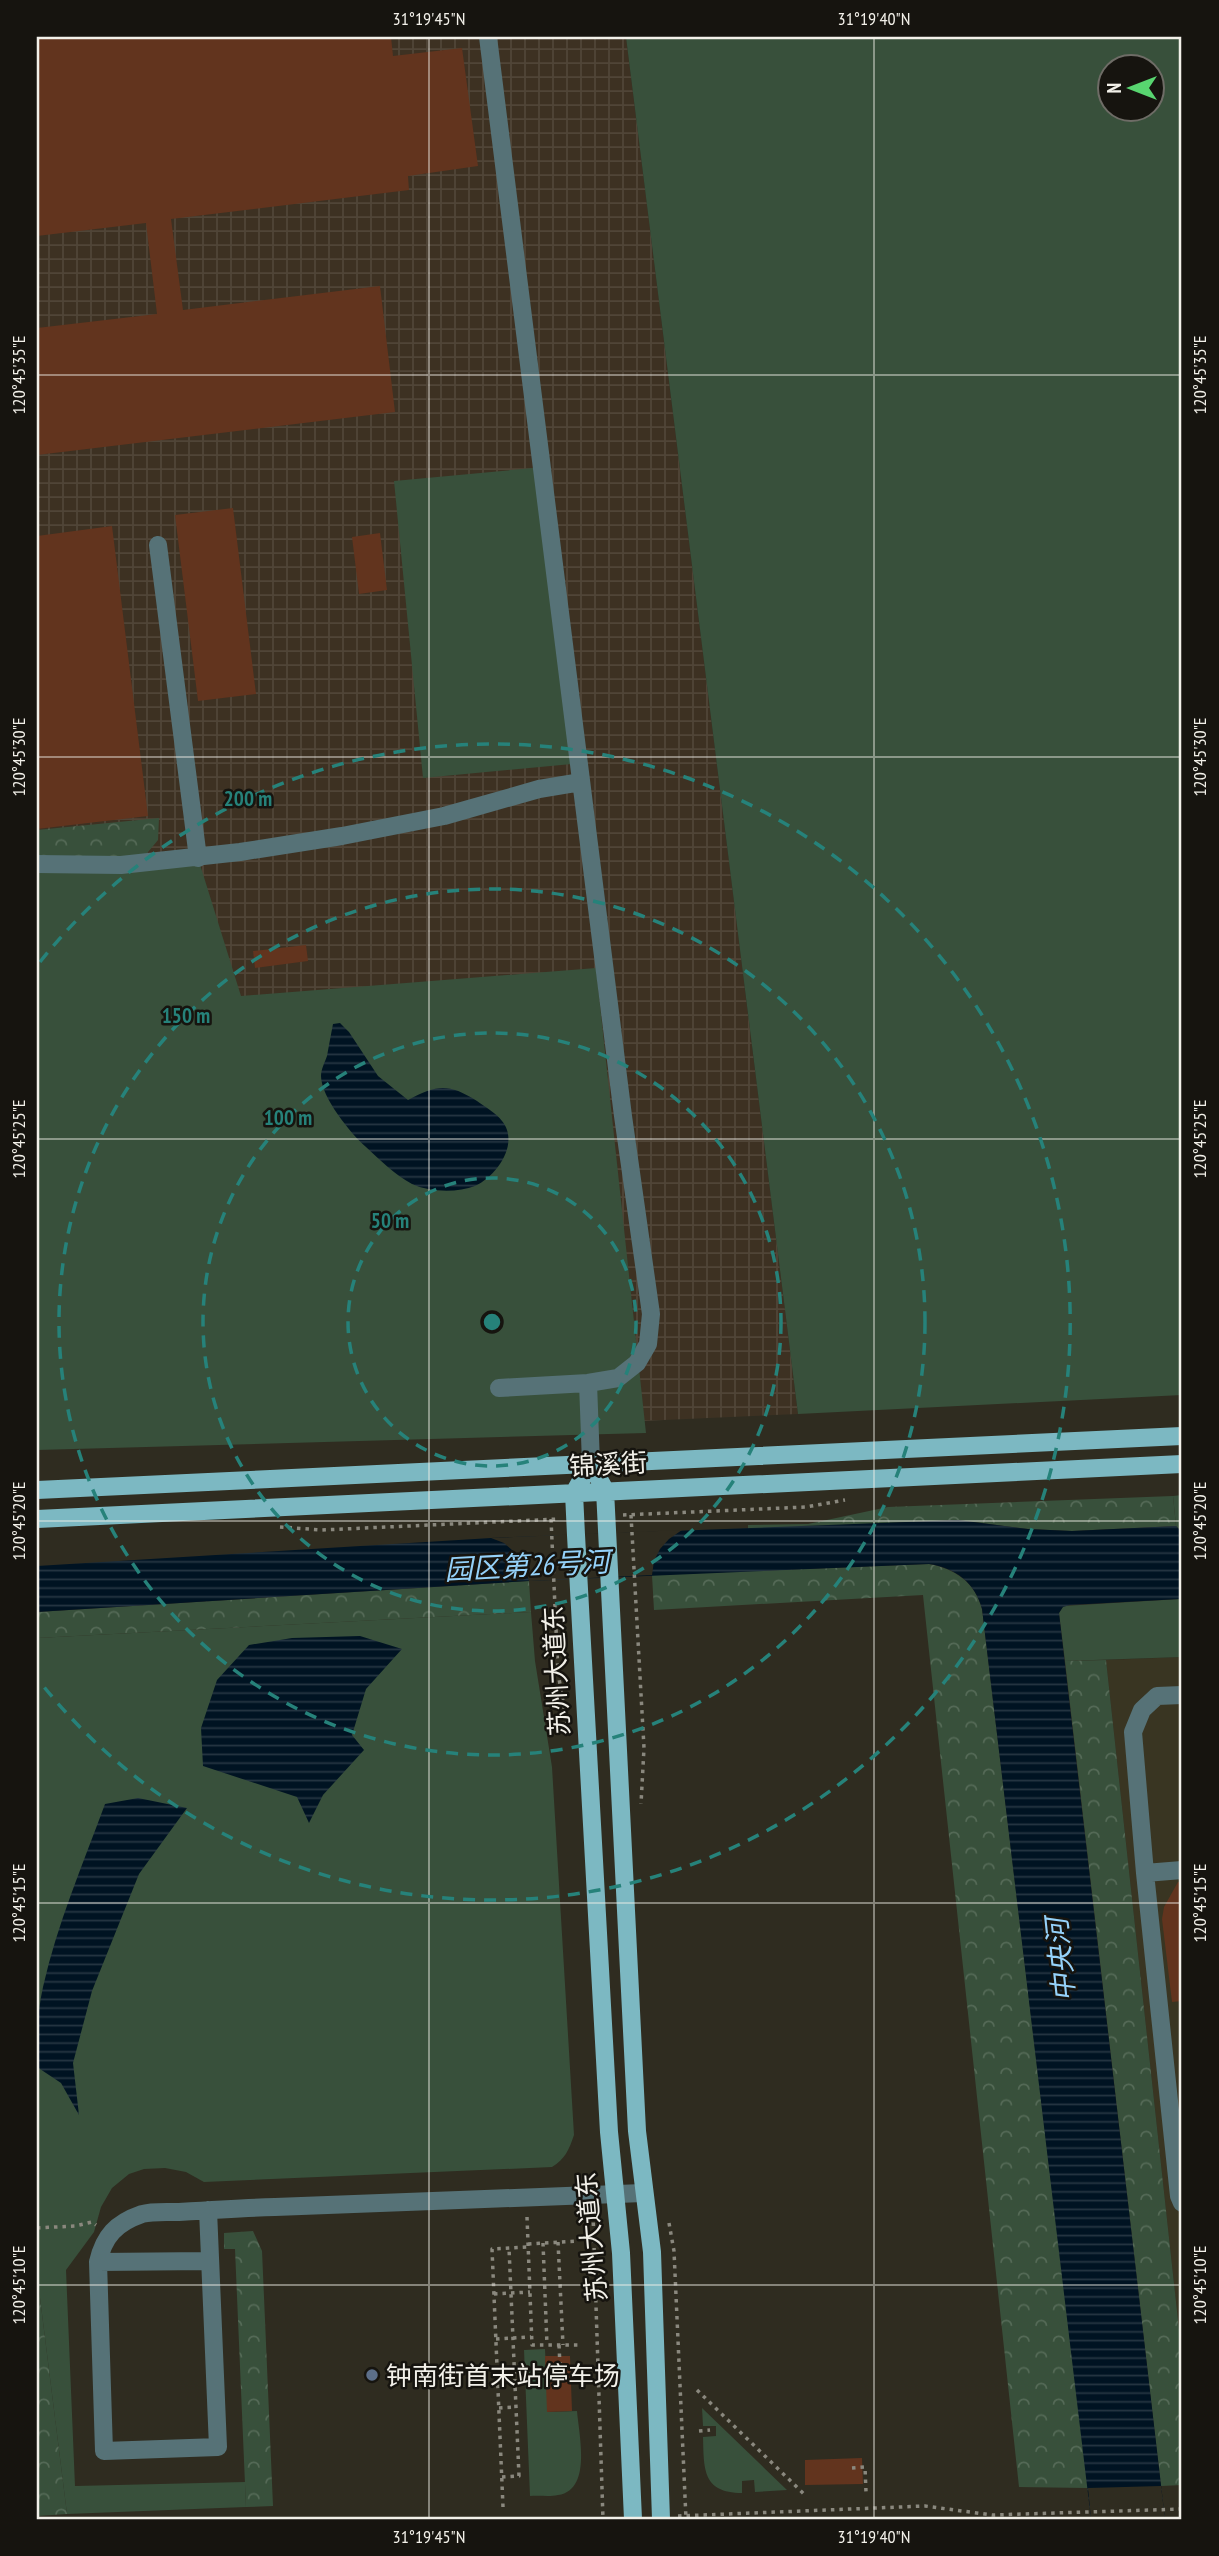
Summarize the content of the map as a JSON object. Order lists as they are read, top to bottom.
{
  "streets": {
    "main road": ["锦溪街", "苏州大道东"]
  },
  "crossings": [
    ["锦溪街", "苏州大道东"]
  ],
  "water": ["园区第26号河", "中央河"],
  "places": ["钟南街首末站停车场"],
  "north": "left",
  "coordinates": [
    "31°19'45\"N",
    "31°19'40\"N",
    "120°45'35\"E",
    "120°45'30\"E",
    "120°45'25\"E",
    "120°45'20\"E",
    "120°45'15\"E",
    "120°45'10\"E"
  ],
  "rings": [
    "200 m",
    "150 m",
    "100 m",
    "50 m"
  ]
}
